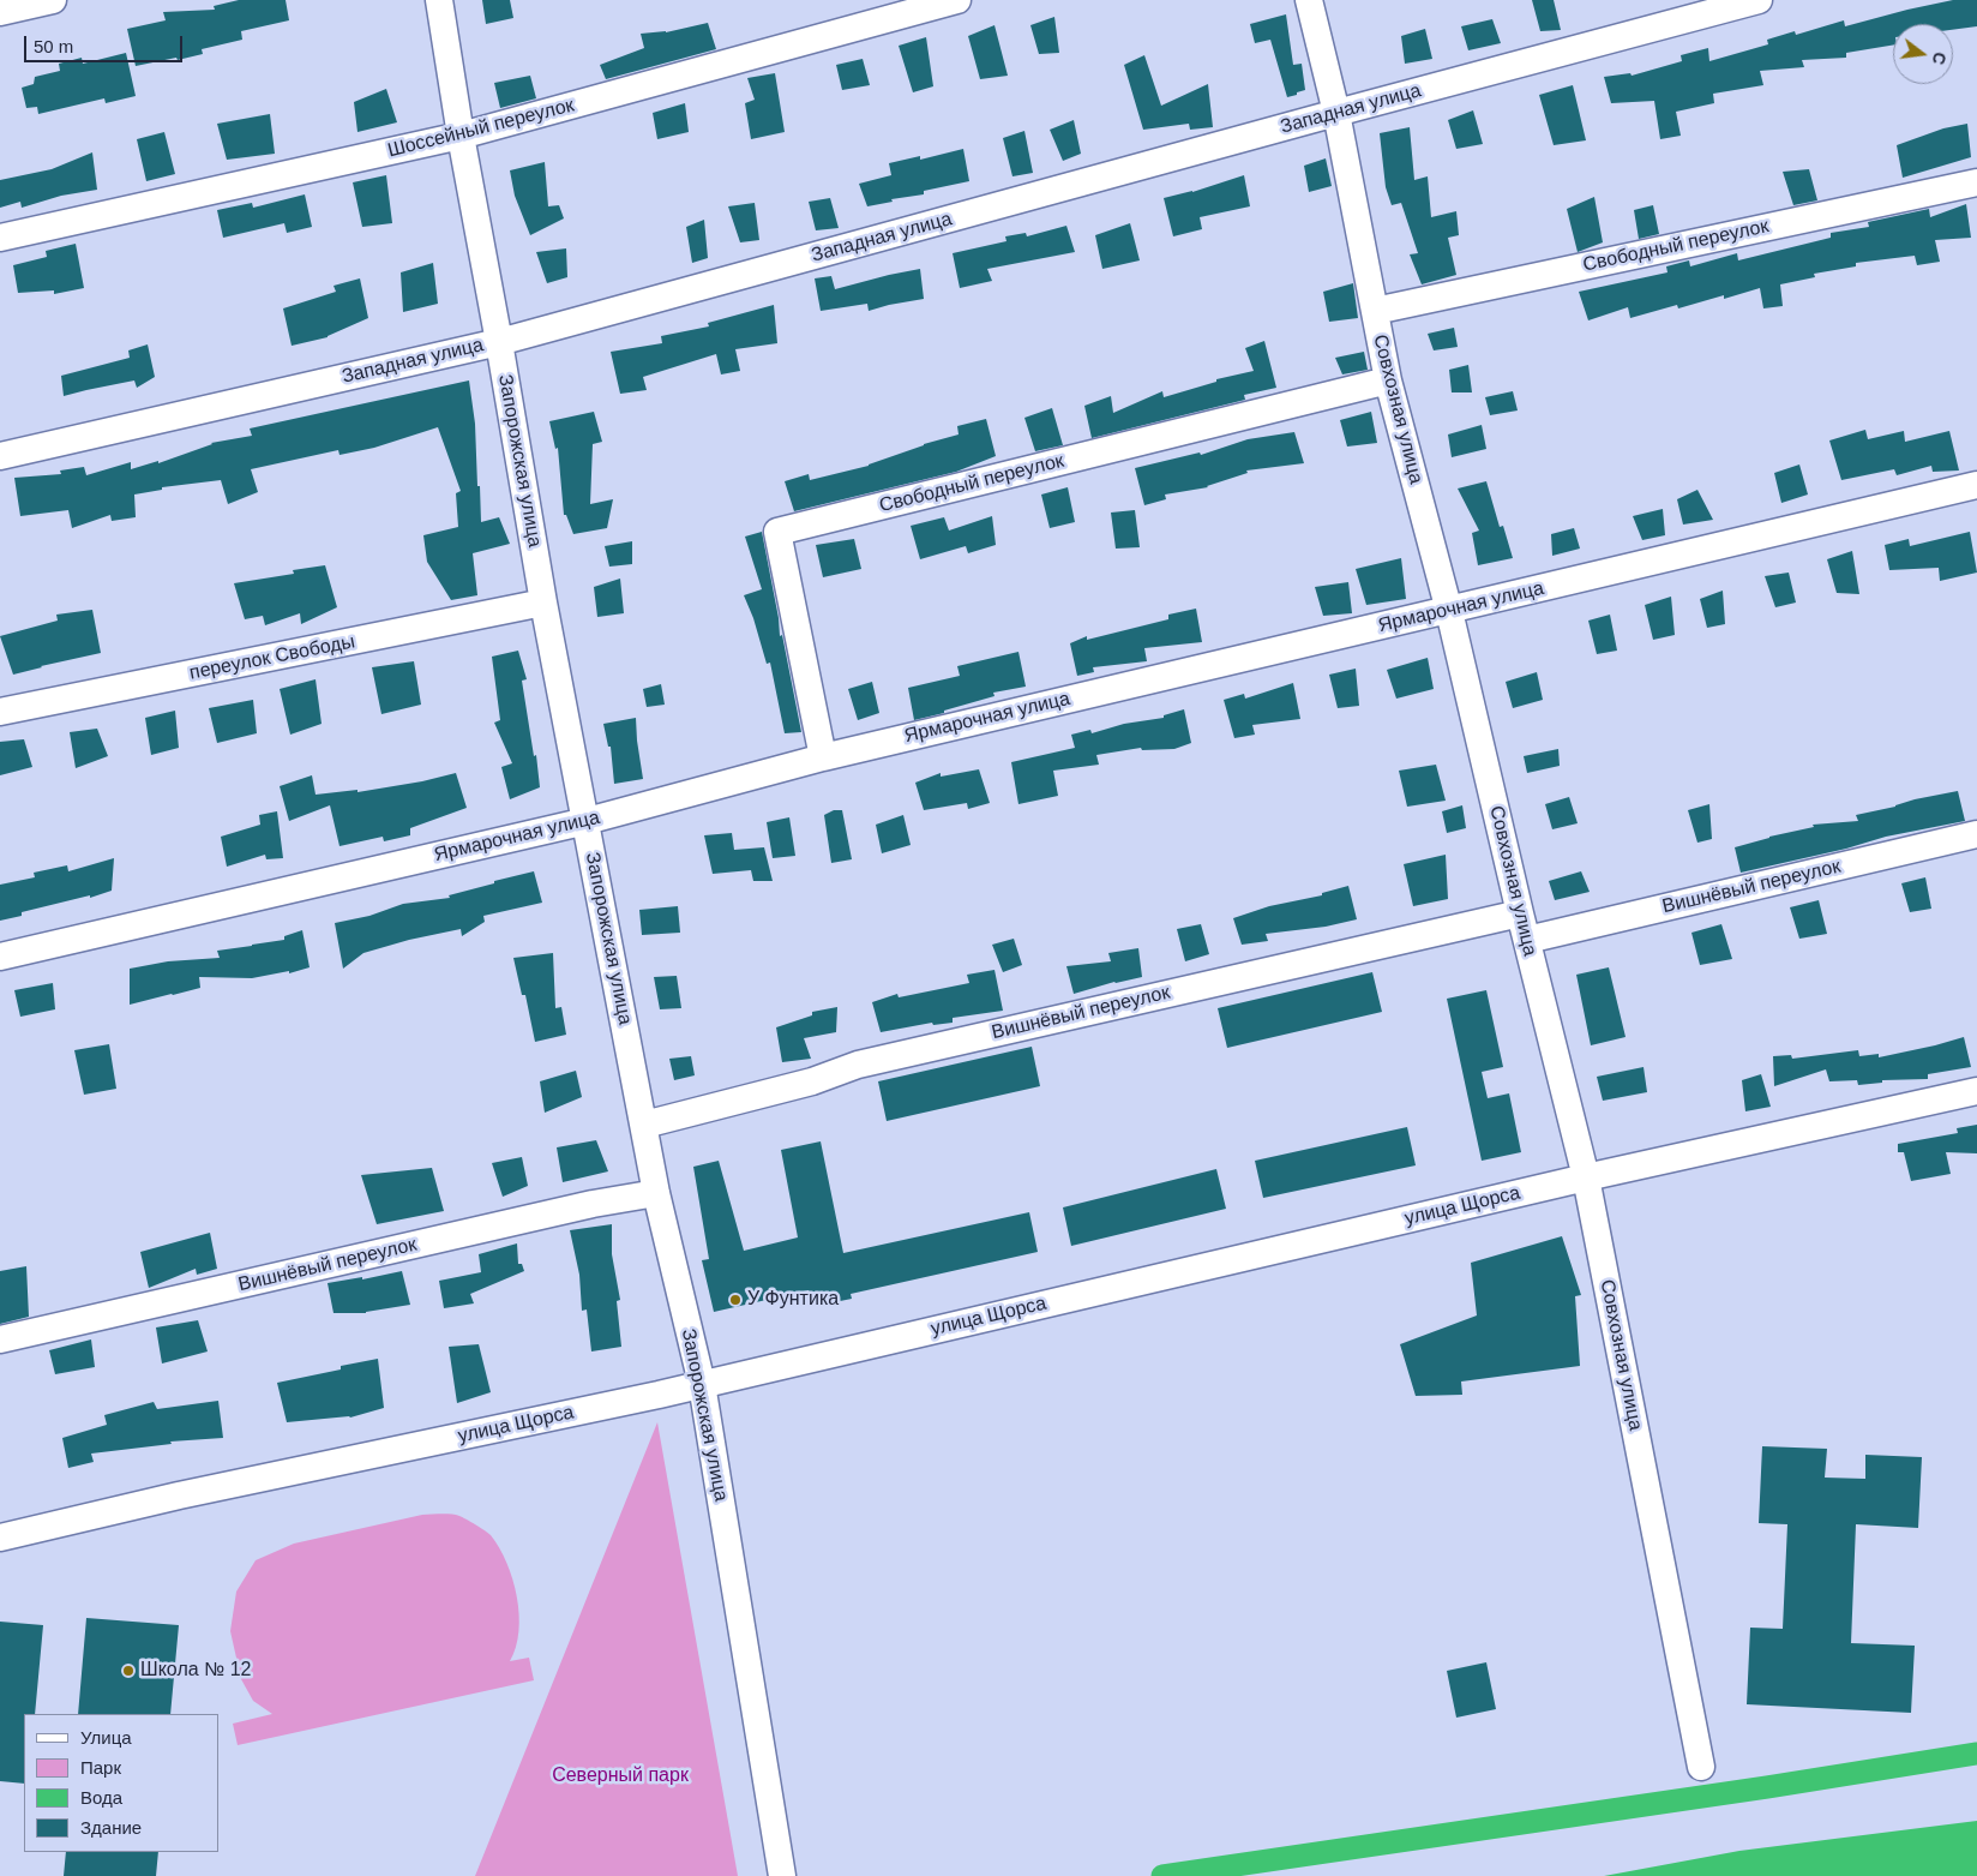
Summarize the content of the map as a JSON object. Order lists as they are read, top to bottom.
{
  "streets": {
    "street": [
      "Западная улица",
      "Шоссейный переулок",
      "Свободный переулок",
      "Совхозная улица",
      "Запорожская улица",
      "Ярмарочная улица",
      "переулок Свободы",
      "Вишнёвый переулок",
      "улица Щорса"
    ]
  },
  "crossings": [
    ["Западная улица", "Совхозная улица"],
    ["Западная улица", "Запорожская улица"],
    ["Шоссейный переулок", "Запорожская улица"],
    ["Свободный переулок", "Совхозная улица"],
    ["Свободный переулок", "Ярмарочная улица"],
    ["Совхозная улица", "Ярмарочная улица"],
    ["Совхозная улица", "Вишнёвый переулок"],
    ["Совхозная улица", "улица Щорса"],
    ["Запорожская улица", "Ярмарочная улица"],
    ["Запорожская улица", "переулок Свободы"],
    ["Запорожская улица", "Вишнёвый переулок"],
    ["Запорожская улица", "улица Щорса"]
  ],
  "parks": ["Северный парк"],
  "places": ["У Фунтика", "Школа № 12"],
  "legend": [
    "Улица",
    "Парк",
    "Вода",
    "Здание"
  ],
  "scale_bar": "50 m",
  "north": "right"
}
